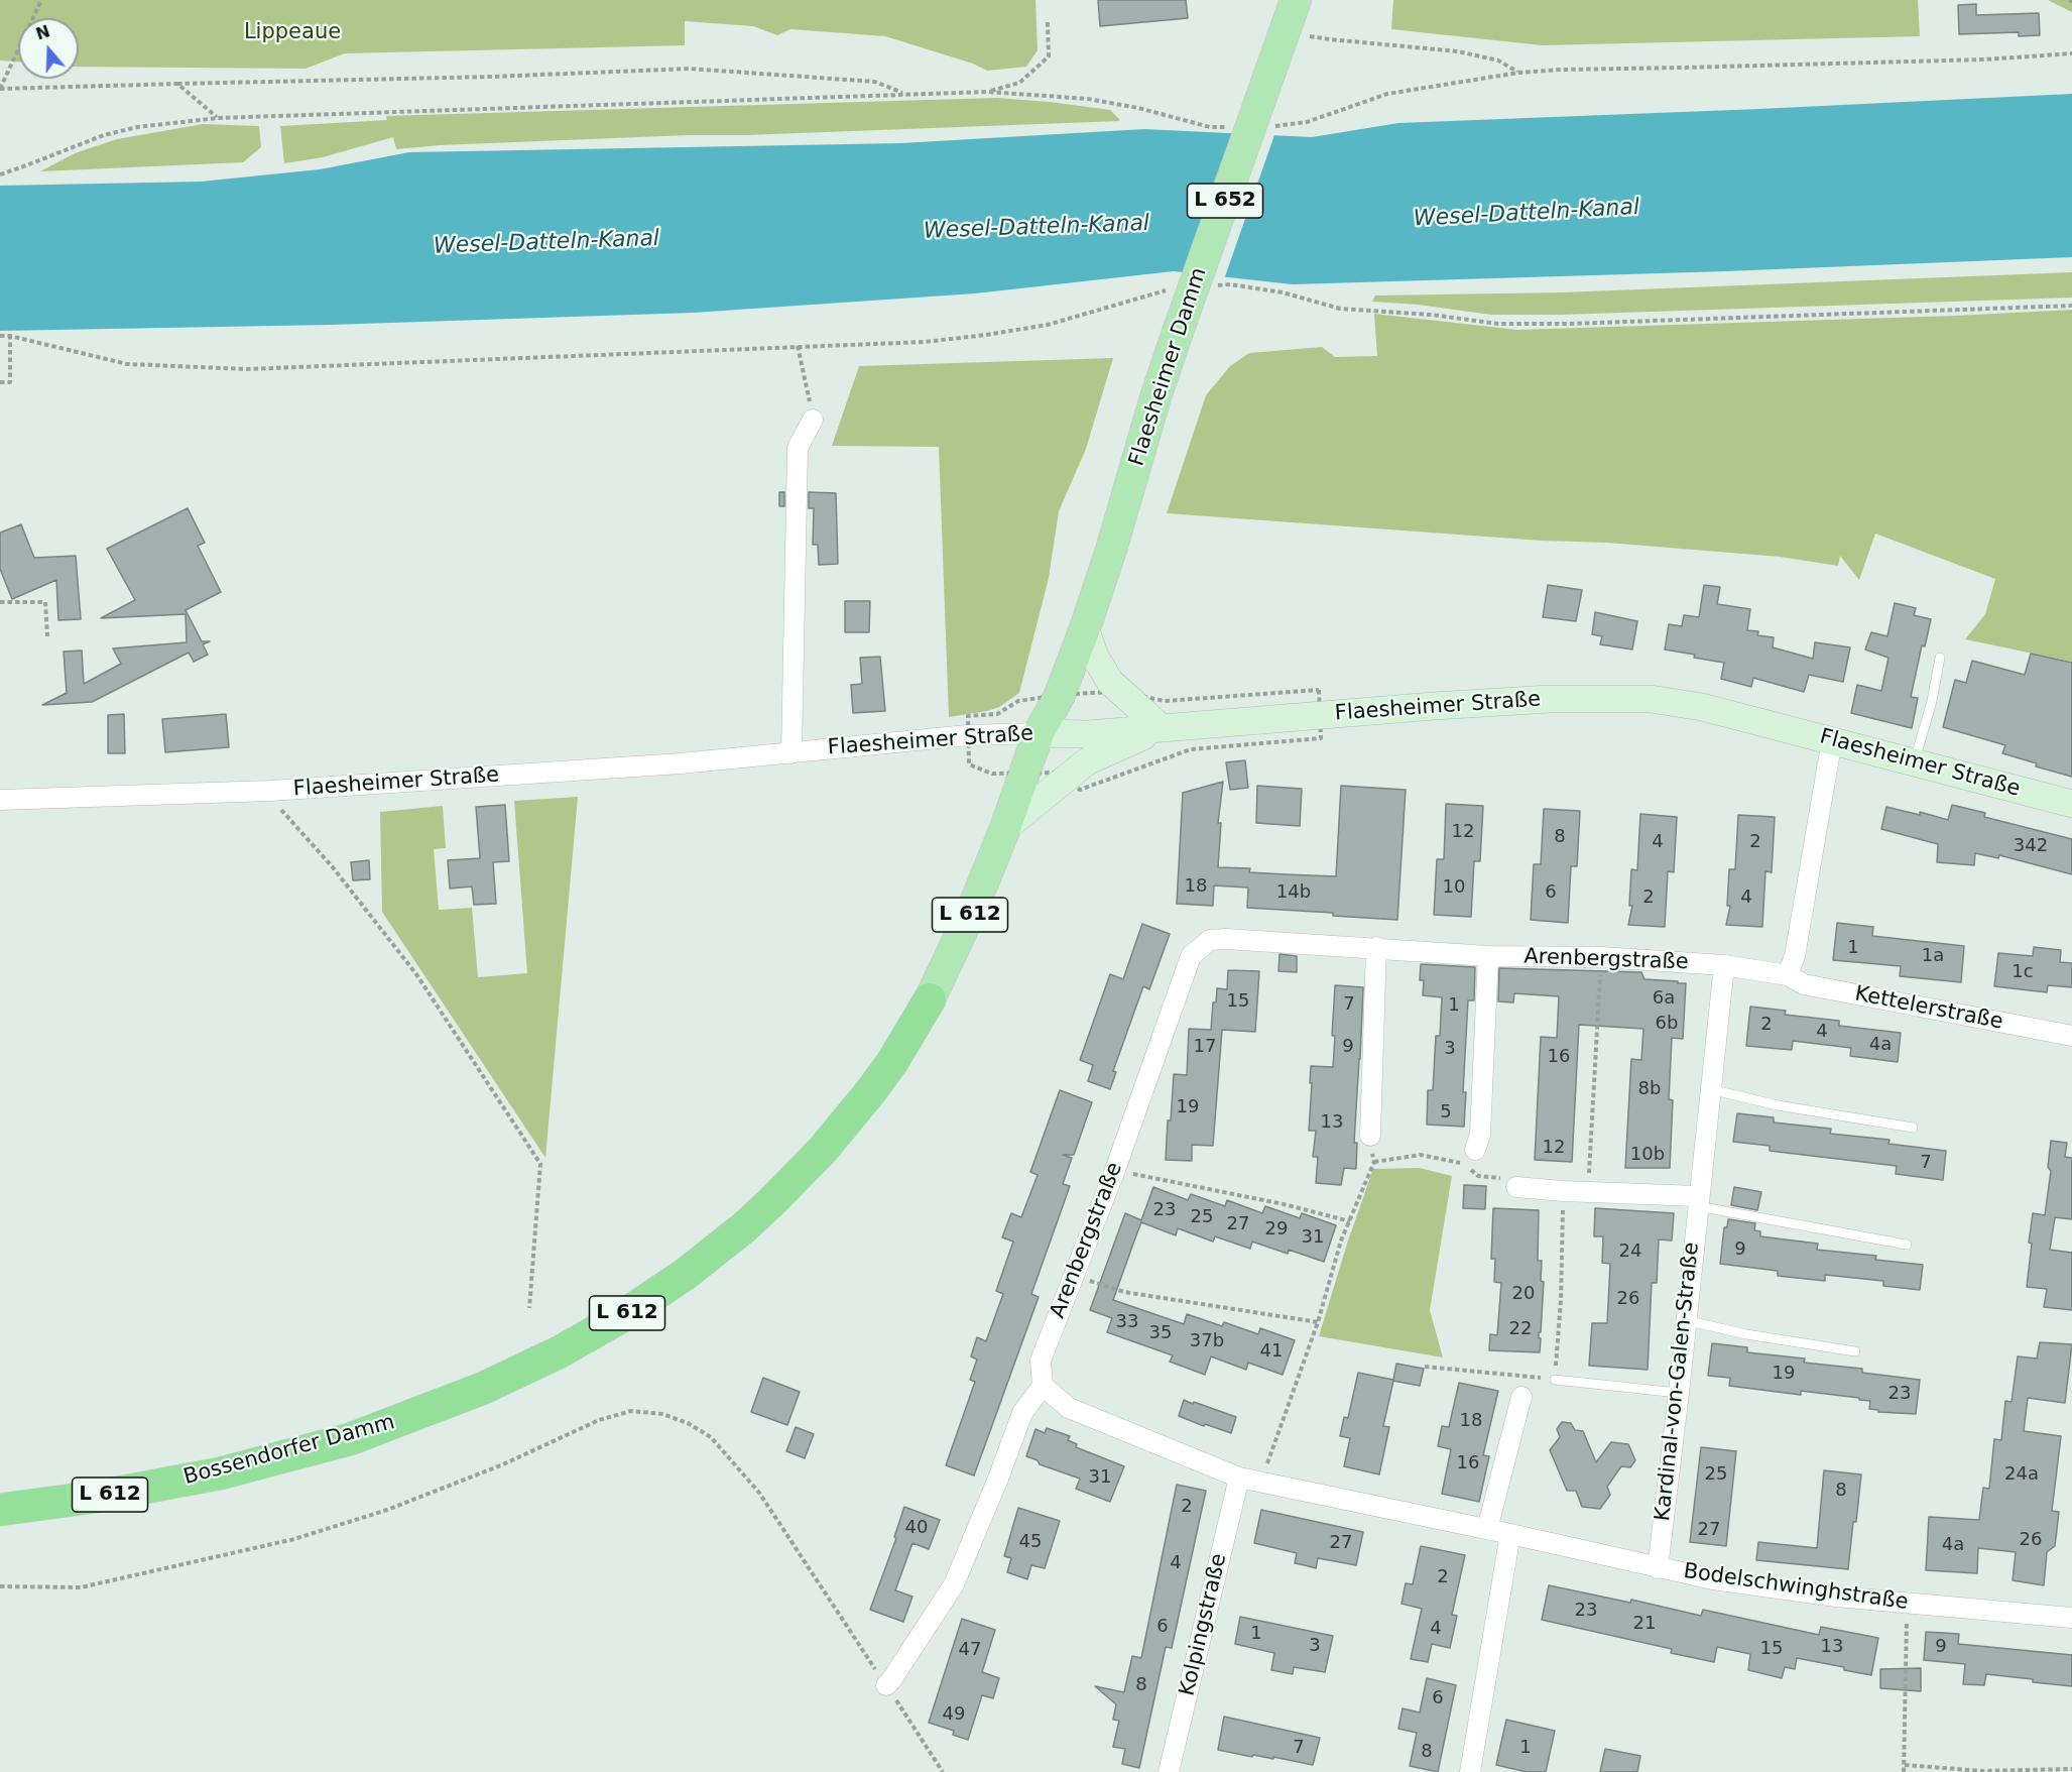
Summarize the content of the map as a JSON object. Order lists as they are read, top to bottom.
{
  "streets": {
    "highway": ["L 612", "Bossendorfer Damm"],
    "main road": ["L 652", "Flaesheimer Damm", "Flaesheimer Straße"],
    "street": [
      "Arenbergstraße",
      "Kettelerstraße",
      "Kardinal-von-Galen-Straße",
      "Bodelschwinghstraße",
      "Kolpingstraße"
    ]
  },
  "crossings": [
    ["Flaesheimer Damm", "Flaesheimer Straße"],
    ["Flaesheimer Damm", "Bossendorfer Damm"],
    ["Flaesheimer Straße", "Bossendorfer Damm"],
    ["Arenbergstraße", "Kardinal-von-Galen-Straße"],
    ["Arenbergstraße", "Bodelschwinghstraße"],
    ["Kardinal-von-Galen-Straße", "Bodelschwinghstraße"],
    ["Bodelschwinghstraße", "Kolpingstraße"]
  ],
  "water": ["Wesel-Datteln-Kanal"],
  "parks": ["Lippeaue"],
  "house_numbers": [
    "12",
    "8",
    "4",
    "2",
    "342",
    "18",
    "10",
    "14b",
    "6",
    "2",
    "4",
    "1",
    "1a",
    "1c",
    "6a",
    "15",
    "7",
    "1",
    "6b",
    "2",
    "4",
    "4a",
    "17",
    "9",
    "3",
    "16",
    "8b",
    "19",
    "5",
    "13",
    "12",
    "10b",
    "7",
    "23",
    "25",
    "27",
    "29",
    "31",
    "9",
    "24",
    "20",
    "26",
    "33",
    "22",
    "35",
    "37b",
    "41",
    "19",
    "23",
    "18",
    "16",
    "25",
    "24a",
    "31",
    "8",
    "2",
    "40",
    "27",
    "26",
    "45",
    "27",
    "4a",
    "4",
    "2",
    "23",
    "21",
    "6",
    "4",
    "1",
    "3",
    "13",
    "9",
    "15",
    "47",
    "8",
    "6",
    "49",
    "7",
    "1",
    "8"
  ],
  "north": "top"
}
